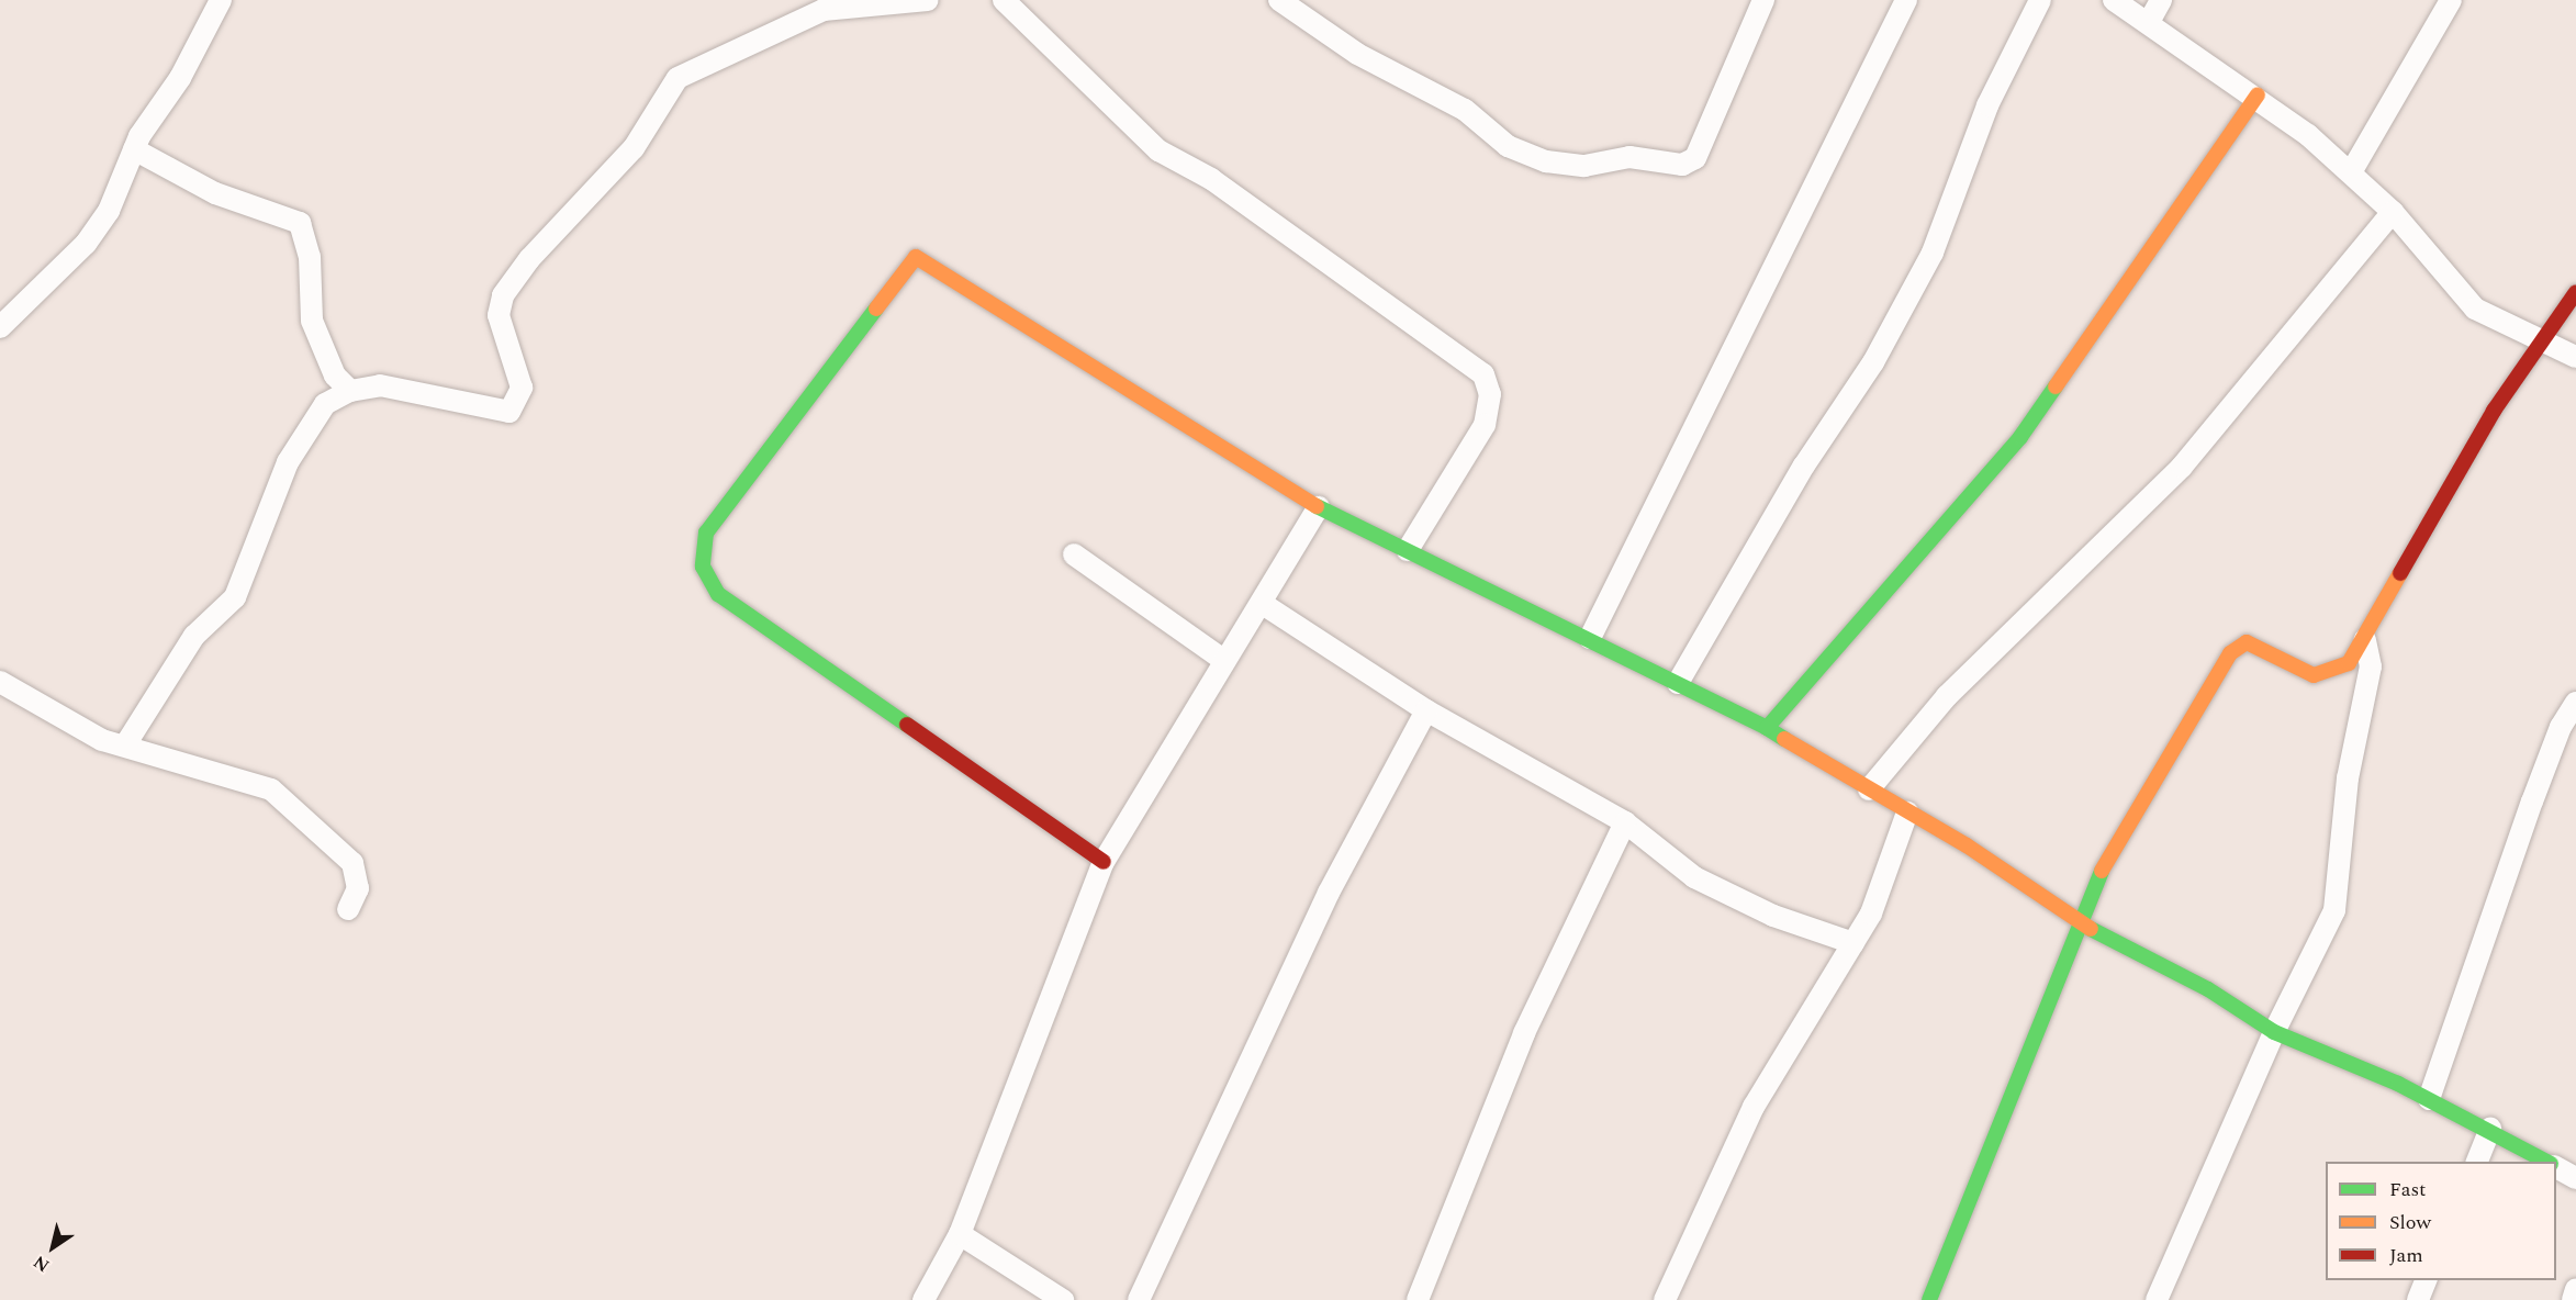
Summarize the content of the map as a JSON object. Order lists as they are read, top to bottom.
{
  "legend": ["Fast", "Slow", "Jam"],
  "north": "bottom left"
}
